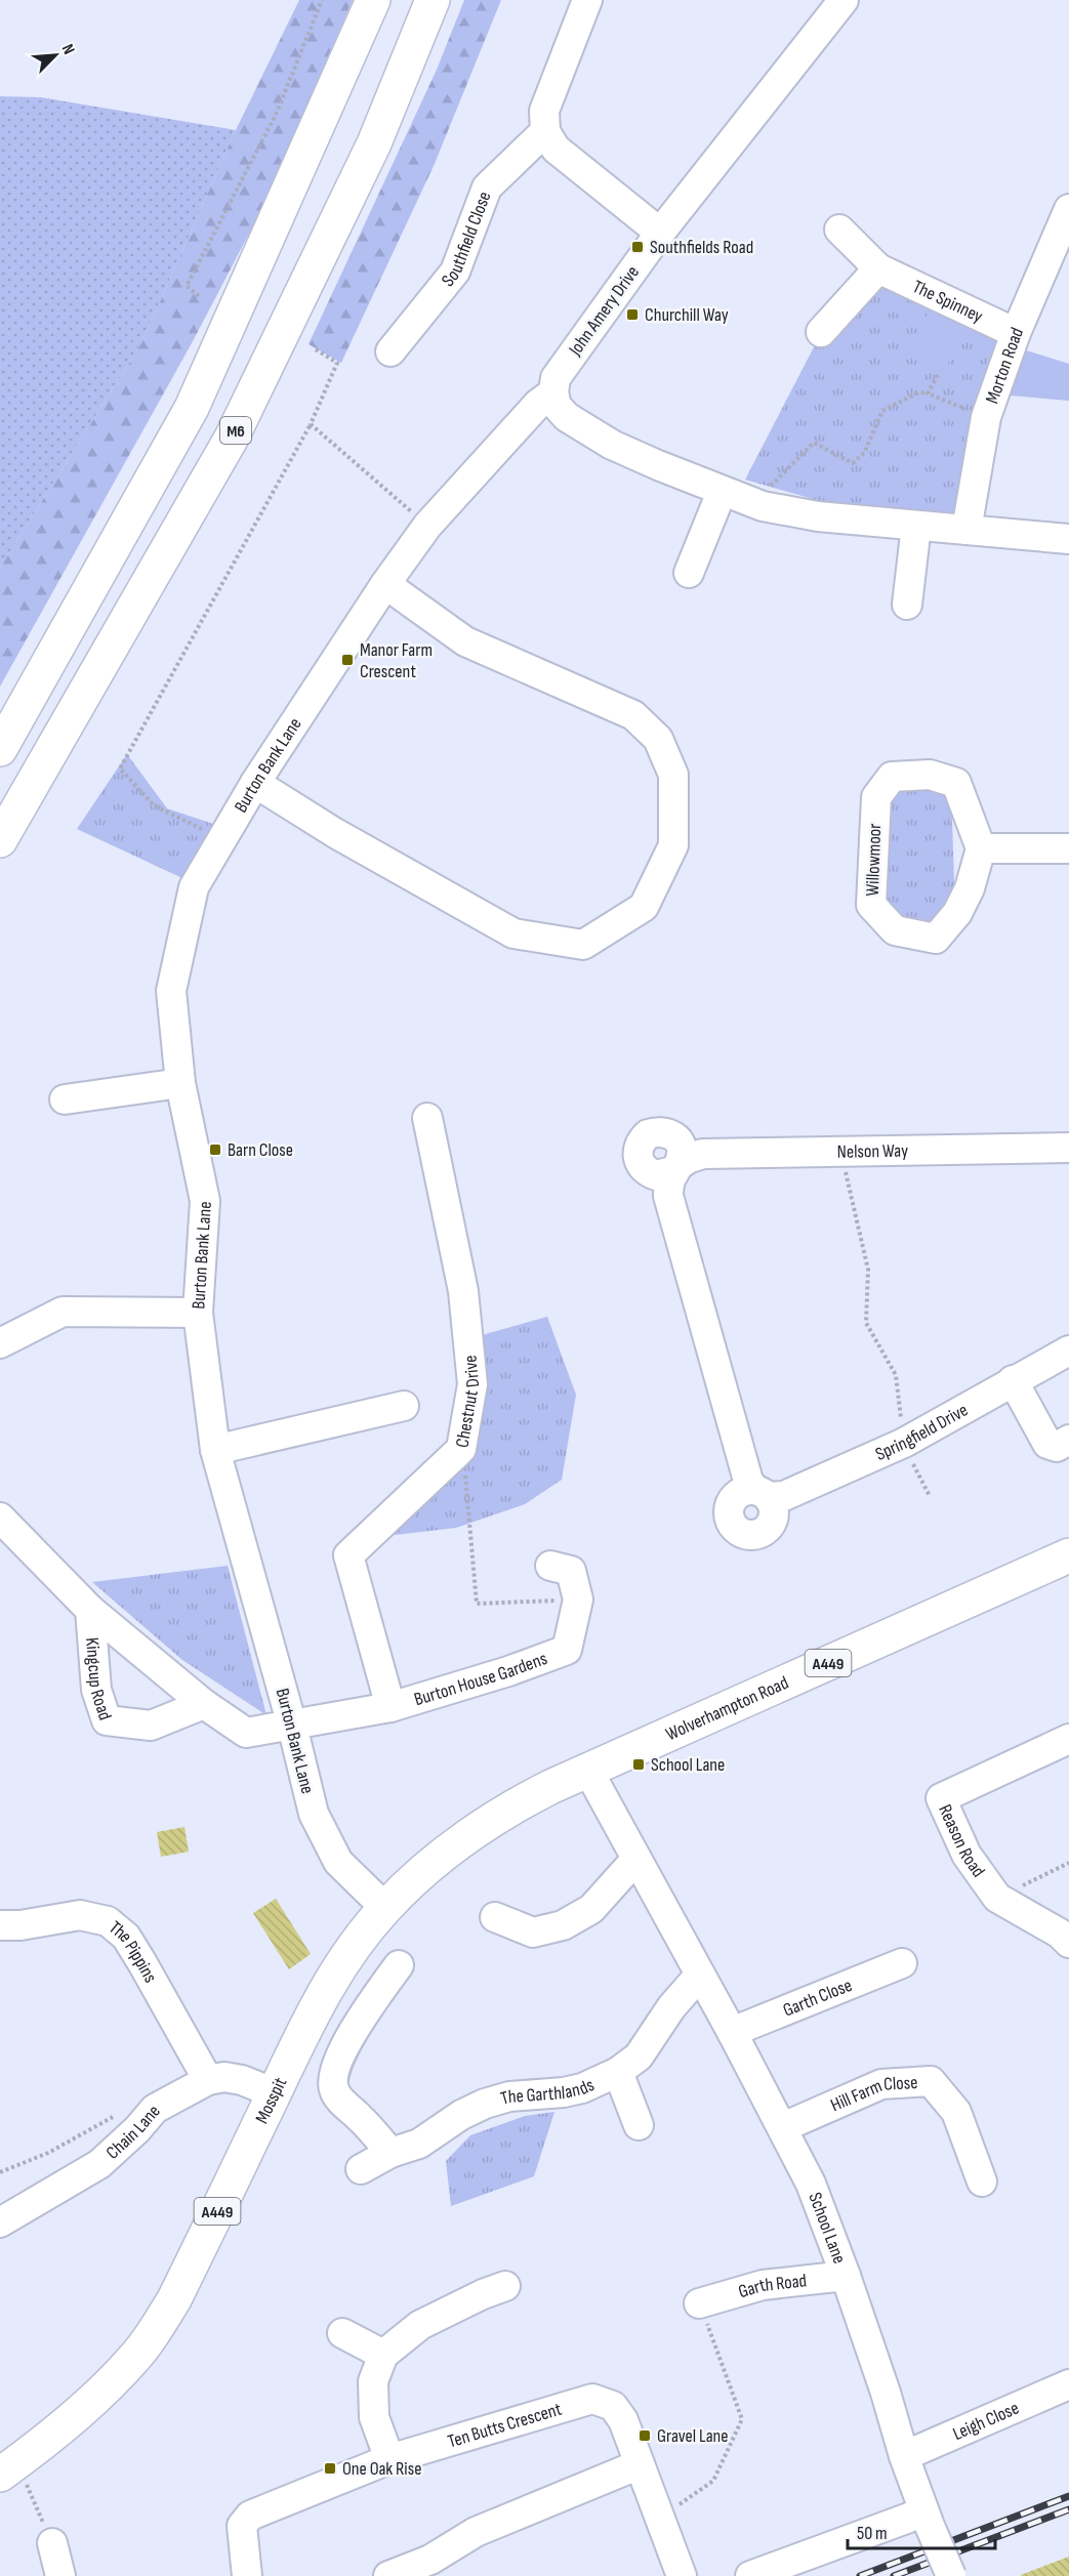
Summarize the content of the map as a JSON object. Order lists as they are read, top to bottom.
{
  "streets": {
    "highway": [
      "M6",
      "A449",
      "Wolverhampton Road",
      "Mosspit"
    ],
    "street": [
      "Southfield Close",
      "The Spinney",
      "John Amery Drive",
      "Morton Road",
      "Burton Bank Lane",
      "Willowmoor",
      "Nelson Way",
      "Chestnut Drive",
      "Springfield Drive",
      "Kingcup Road",
      "Burton House Gardens",
      "Reason Road",
      "The Pippins",
      "Garth Close",
      "The Garthlands",
      "Hill Farm Close",
      "Chain Lane",
      "School Lane",
      "Garth Road",
      "Leigh Close",
      "Ten Butts Crescent"
    ]
  },
  "crossings": [
    ["The Spinney", "Morton Road"],
    ["John Amery Drive", "Burton Bank Lane"],
    ["Burton Bank Lane", "Kingcup Road"],
    ["Burton Bank Lane", "Burton House Gardens"],
    ["Burton Bank Lane", "Mosspit"],
    ["Nelson Way", "Springfield Drive"],
    ["Chestnut Drive", "Burton House Gardens"],
    ["Kingcup Road", "Burton House Gardens"],
    ["Wolverhampton Road", "Mosspit"],
    ["Wolverhampton Road", "School Lane"],
    ["The Pippins", "Chain Lane"],
    ["Garth Close", "School Lane"],
    ["The Garthlands", "School Lane"],
    ["Hill Farm Close", "School Lane"],
    ["Mosspit", "Chain Lane"],
    ["Mosspit", "School Lane"],
    ["School Lane", "Garth Road"],
    ["School Lane", "Leigh Close"]
  ],
  "places": {
    "transit": [
      "Southfields Road",
      "Churchill Way",
      "Manor Farm Crescent",
      "Barn Close",
      "School Lane",
      "Gravel Lane",
      "One Oak Rise"
    ]
  },
  "scale_bar": "50 m",
  "north": "top right"
}
